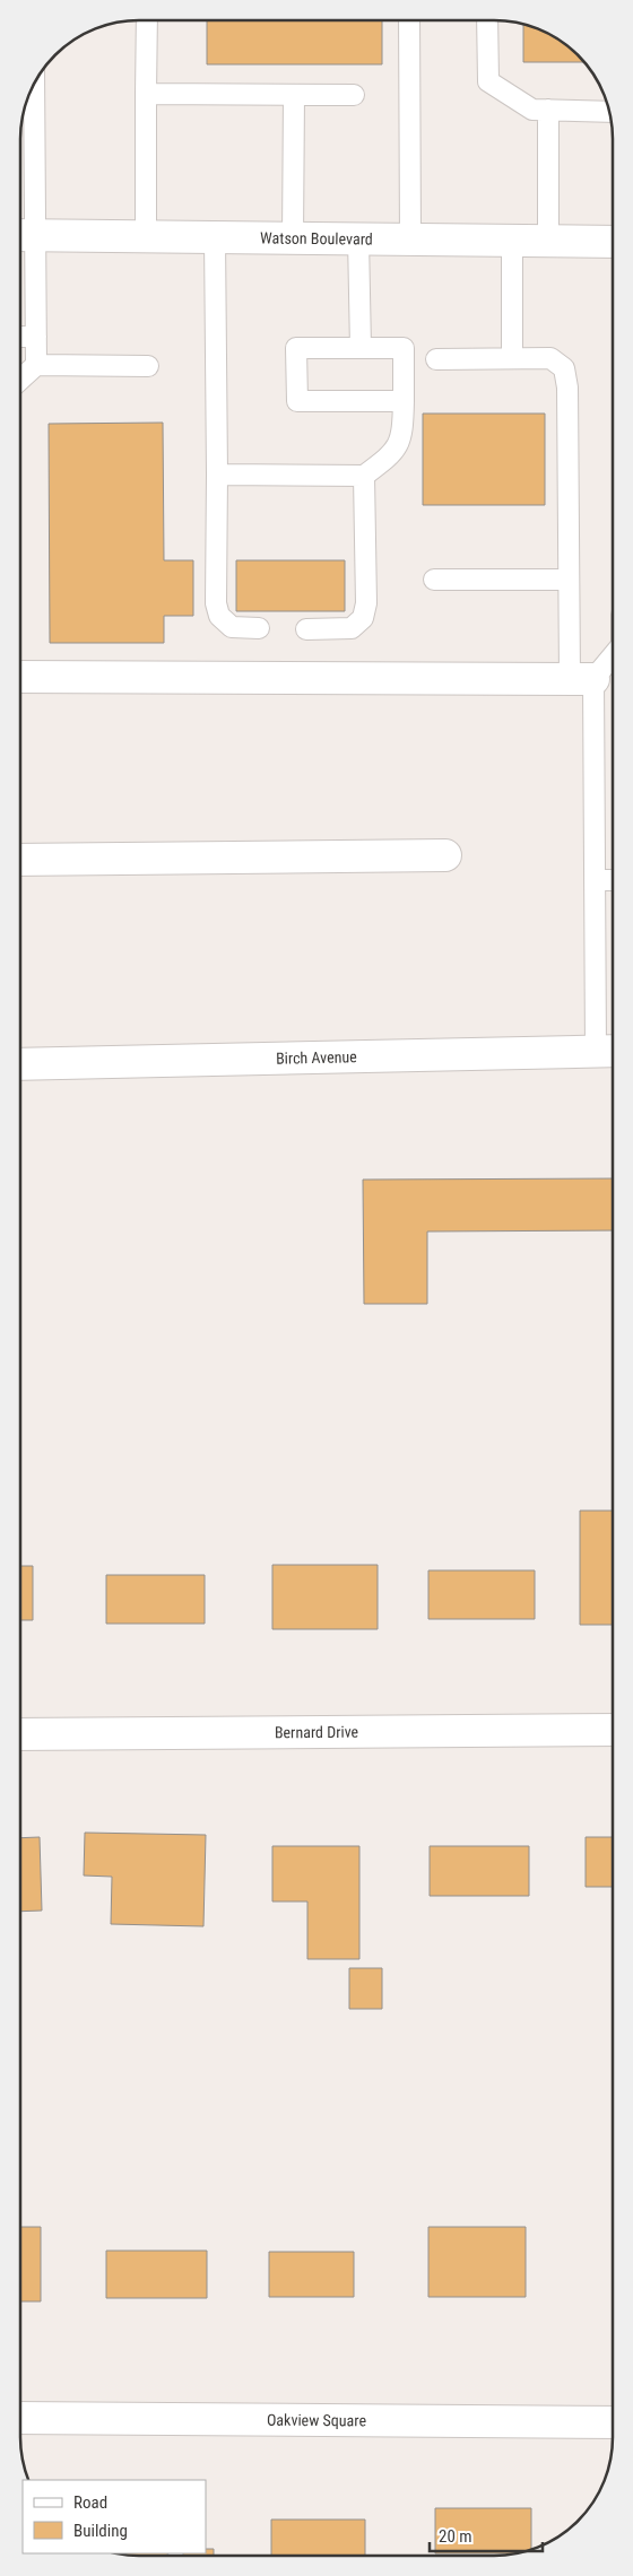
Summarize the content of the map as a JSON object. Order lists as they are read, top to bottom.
{
  "streets": {
    "street": [
      "Watson Boulevard",
      "Birch Avenue",
      "Bernard Drive",
      "Oakview Square"
    ]
  },
  "legend": ["Road", "Building"],
  "scale_bar": "20 m"
}
